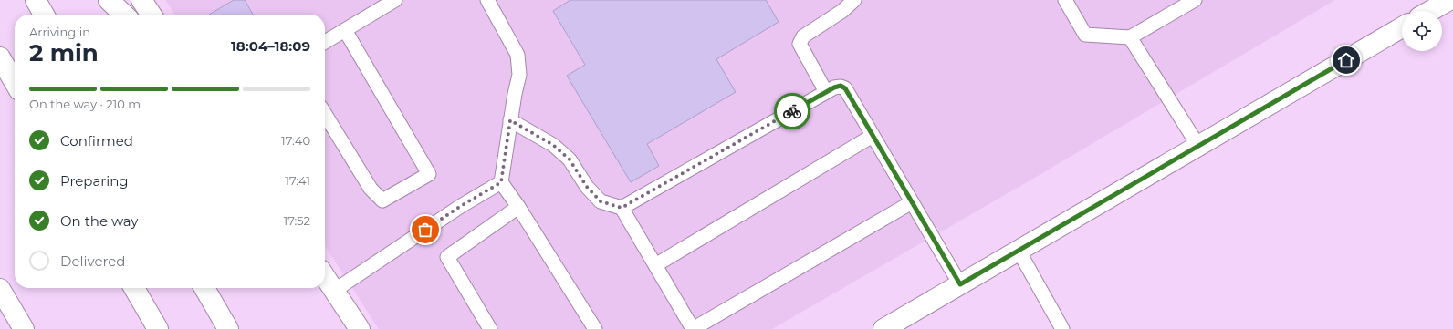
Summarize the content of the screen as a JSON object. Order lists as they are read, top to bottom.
{
  "page": {
    "heading": ["2 min", "Arriving in", "18:04–18:09"],
    "bar": "On the way · 210 m",
    "list": [
      ["Confirmed", "17:40"],
      ["Preparing", "17:41"],
      ["On the way", "17:52"],
      "Delivered"
    ]
  }
}
